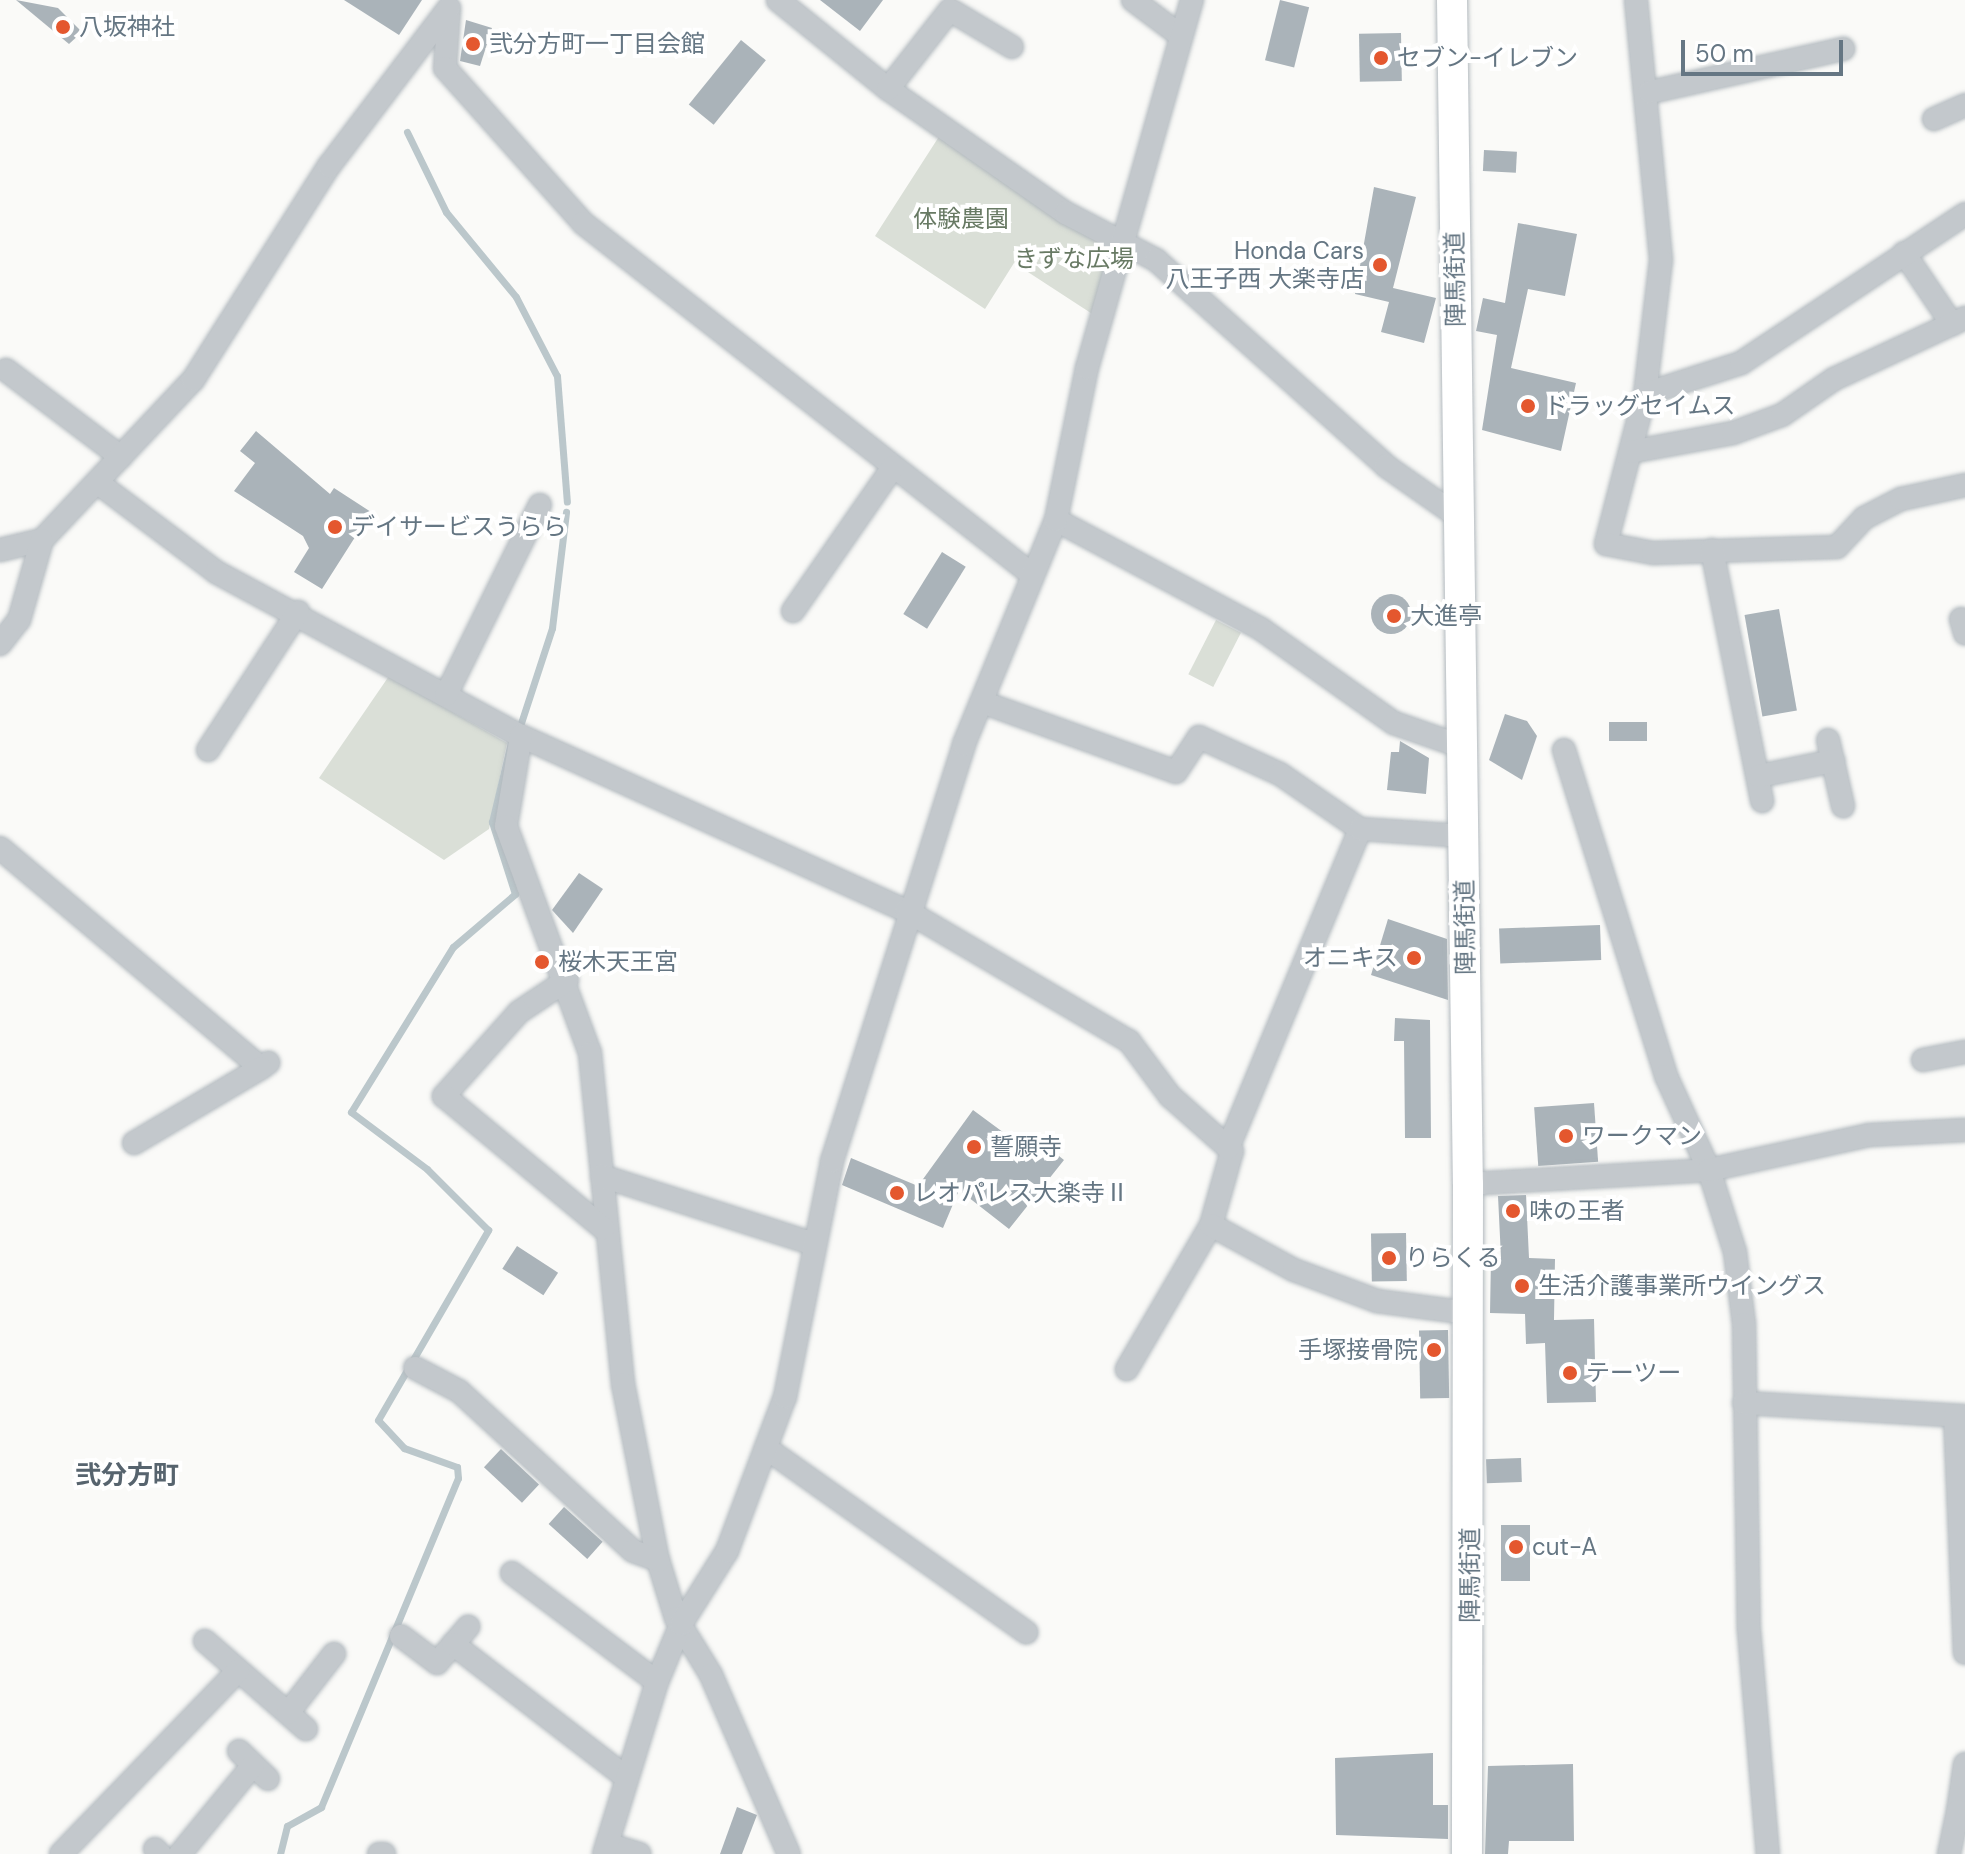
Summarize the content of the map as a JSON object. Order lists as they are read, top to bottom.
{
  "streets": {
    "main road": ["陣馬街道"]
  },
  "districts": ["弐分方町"],
  "parks": ["体験農園", "きずな広場"],
  "places": [
    "八坂神社",
    "弐分方町一丁目会館",
    "セブン-イレブン",
    "Honda Cars 八王子西 大楽寺店",
    "ドラッグセイムス",
    "デイサービスうらら",
    "大進亭",
    "オニキス",
    "桜木天王宮",
    "ワークマン",
    "誓願寺",
    "レオパレス大楽寺Ⅱ",
    "味の王者",
    "りらくる",
    "生活介護事業所ウイングス",
    "手塚接骨院",
    "テーツー",
    "cut-A"
  ],
  "scale_bar": "50 m"
}
